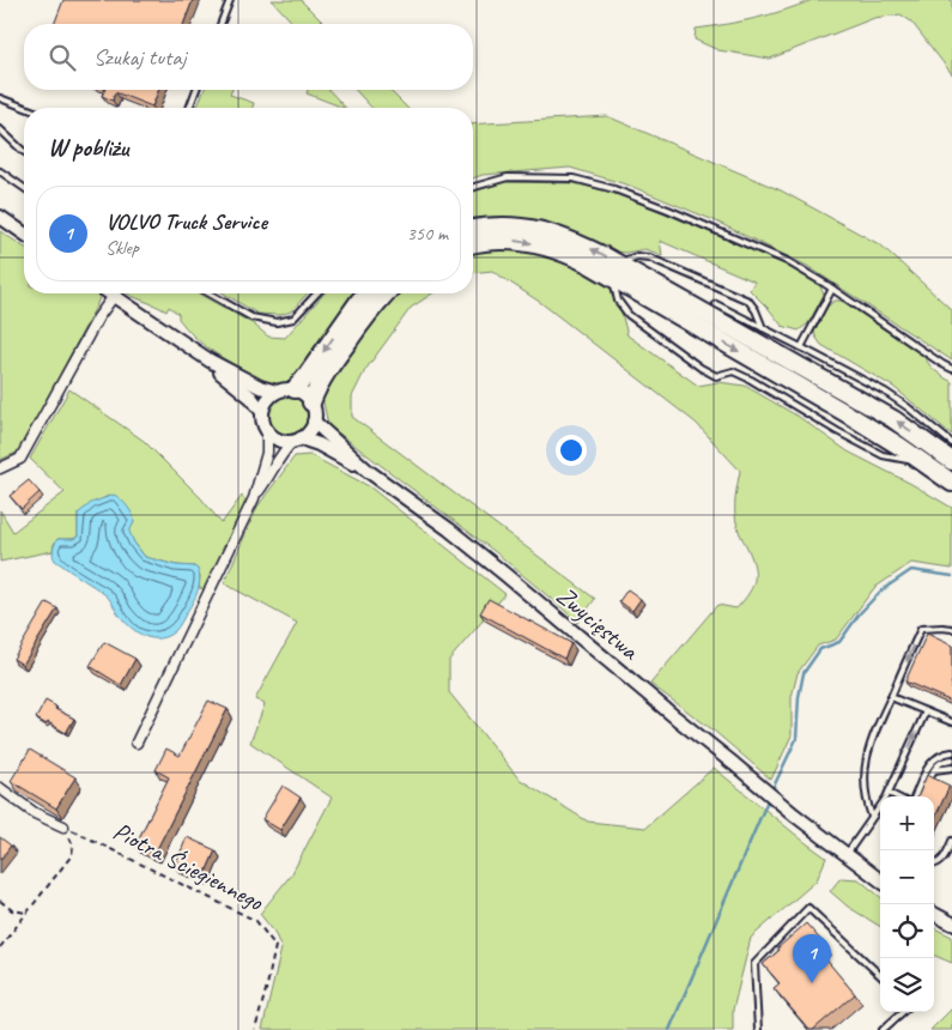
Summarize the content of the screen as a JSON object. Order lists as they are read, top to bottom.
{
  "streets": {
    "main road": ["Zwycięstwa"],
    "path": ["Piotra Ściegiennego"]
  },
  "page": {
    "search": "Szukaj tutaj",
    "heading": "W pobliżu",
    "list": [
      {
        "mark": "1",
        "name": "VOLVO Truck Service",
        "note": "Sklep",
        "value": "350 m"
      }
    ],
    "map_buttons": ["+", "−"],
    "pins": "1"
  }
}
